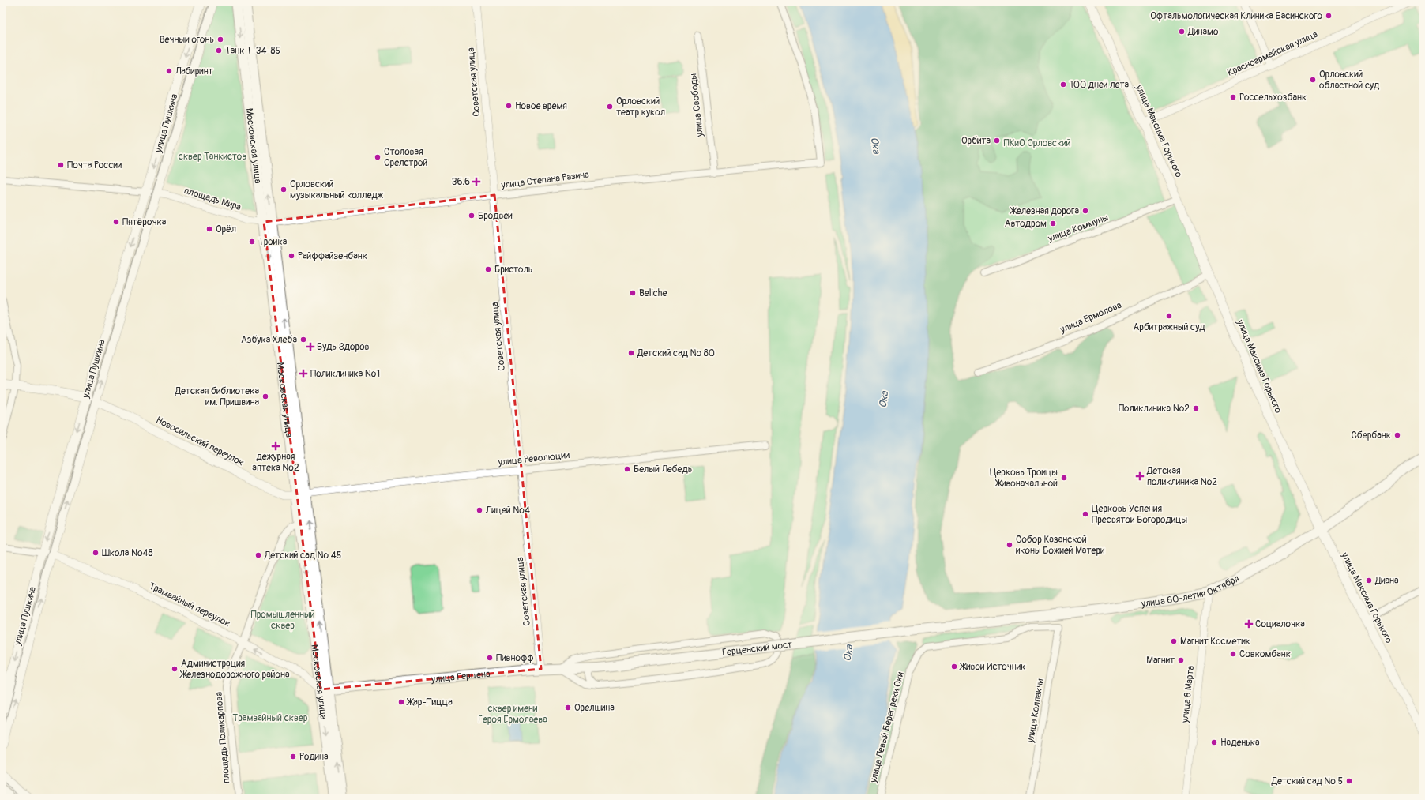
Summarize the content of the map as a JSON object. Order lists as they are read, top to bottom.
{
  "streets": {
    "main road": [
      "улица Пушкина",
      "улица Максима Горького",
      "Московская улица",
      "Новосильский переулок",
      "улица 60-летия Октября",
      "Герценский мост",
      "улица Герцена"
    ],
    "street": [
      "Красноармейская улица",
      "Советская улица",
      "улица Свободы",
      "улица Степана Разина",
      "площадь Мира",
      "улица Коммуны",
      "улица Ермолова",
      "улица Революции",
      "Трамвайный переулок",
      "улица 8 Марта",
      "улица Колпакчи",
      "улица Левый Берег реки Оки",
      "площадь Поликарпова"
    ]
  },
  "crossings": [
    ["Красноармейская улица", "улица Максима Горького"],
    ["Советская улица", "улица Степана Разина"],
    ["Советская улица", "улица Революции"],
    ["Советская улица", "улица Герцена"],
    ["улица Свободы", "улица Степана Разина"],
    ["улица Пушкина", "площадь Мира"],
    ["улица Пушкина", "Новосильский переулок"],
    ["улица Пушкина", "Трамвайный переулок"],
    ["улица Максима Горького", "улица Коммуны"],
    ["улица Максима Горького", "улица Ермолова"],
    ["улица Максима Горького", "улица 60-летия Октября"],
    ["Московская улица", "улица Степана Разина"],
    ["Московская улица", "площадь Мира"],
    ["Московская улица", "Новосильский переулок"],
    ["Московская улица", "улица Революции"],
    ["Московская улица", "Трамвайный переулок"],
    ["Московская улица", "улица Герцена"],
    ["Московская улица", "площадь Поликарпова"],
    ["улица Степана Разина", "площадь Мира"],
    ["Новосильский переулок", "улица Революции"],
    ["улица 60-летия Октября", "Герценский мост"],
    ["улица 60-летия Октября", "улица 8 Марта"],
    ["Трамвайный переулок", "улица Герцена"],
    ["Трамвайный переулок", "площадь Поликарпова"],
    ["Герценский мост", "улица Герцена"],
    ["улица Колпакчи", "улица Левый Берег реки Оки"]
  ],
  "water": ["Ока"],
  "parks": [
    "ПКиО Орловский",
    "сквер Танкистов",
    "Промышленный сквер",
    "сквер имени Героя Ермолаева",
    "Трамвайный сквер"
  ],
  "places": {
    "other": [
      "Офтальмологическая Клиника Басинского",
      "Динамо",
      "Вечный огонь",
      "Танк Т-34-85",
      "Лабиринт",
      "Орловский областной суд",
      "100 дней лета",
      "Россельхозбанк",
      "Новое время",
      "Орловский театр кукол",
      "Орбита",
      "Столовая Орелстрой",
      "Почта России",
      "Орловский музыкальный колледж",
      "Железная дорога",
      "Бродвей",
      "Пятёрочка",
      "Автодром",
      "Орёл",
      "Тройка",
      "Райффайзенбанк",
      "Бристоль",
      "Beliche",
      "Арбитражный суд",
      "Азбука Хлеба",
      "Детский сад № 80",
      "Детская библиотека им. Пришвина",
      "Поликлиника №2",
      "Сбербанк",
      "Белый Лебедь",
      "Церковь Троицы Живоначальной",
      "Лицей №4",
      "Церковь Успения Пресвятой Богородицы",
      "Собор Казанской иконы Божией Матери",
      "Школа №48",
      "Детский сад № 45",
      "Диана",
      "Магнит Косметик",
      "Совкомбанк",
      "Пивнофф",
      "Магнит",
      "Живой Источник",
      "Администрация Железнодорожного района",
      "Жар-Пицца",
      "Орелшина",
      "Наденька",
      "Родина",
      "Детский сад № 5"
    ],
    "health": [
      "36.6",
      "Будь Здоров",
      "Поликлиника №1",
      "дежурная аптека №2",
      "Детская поликлиника №2",
      "Социалочка"
    ]
  }
}
